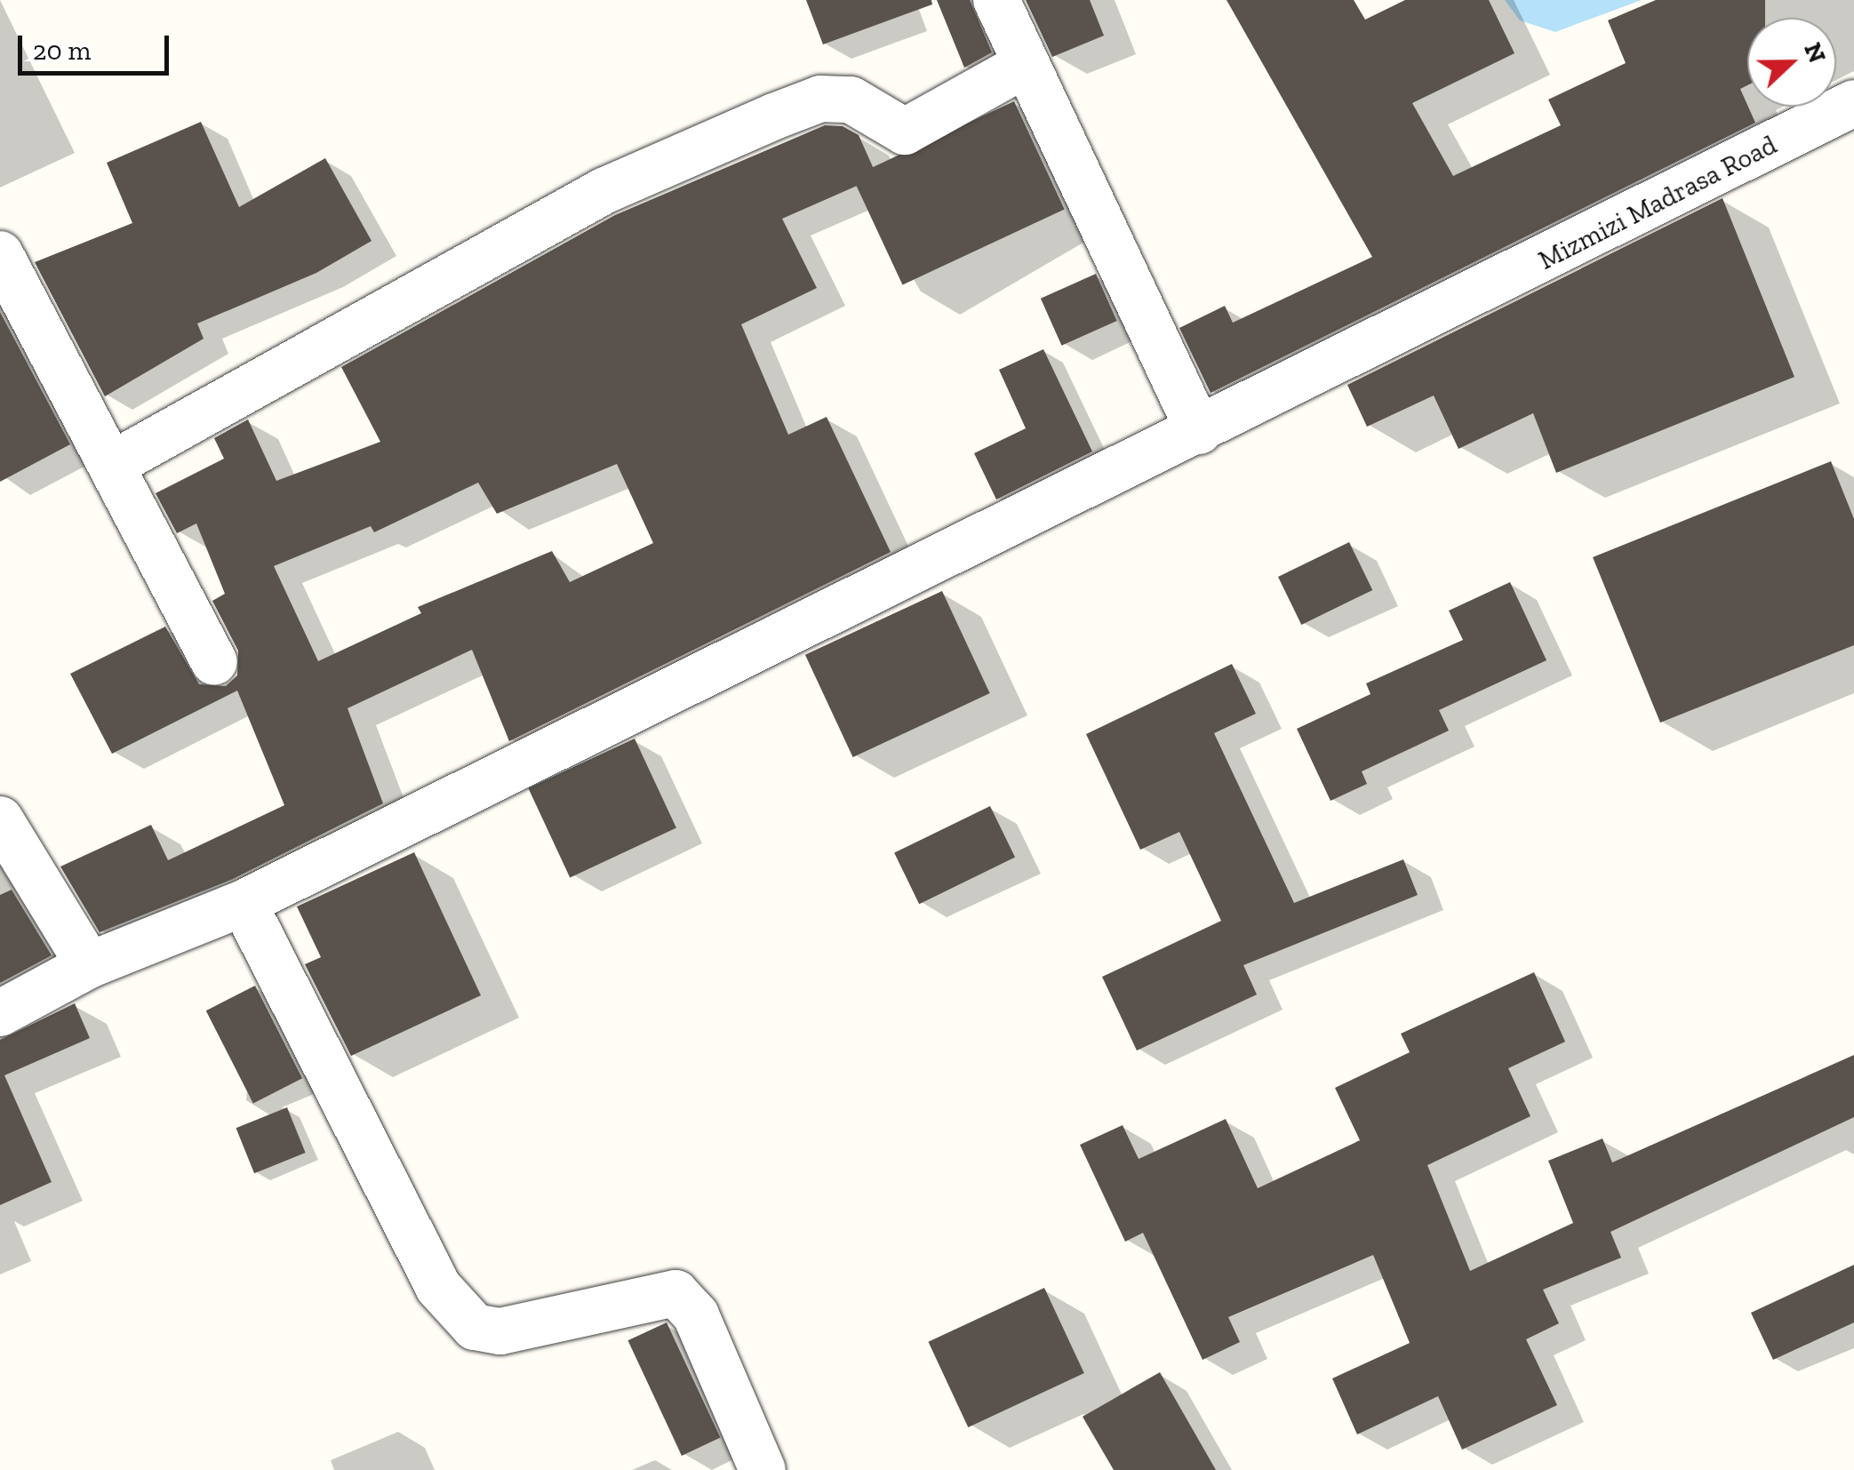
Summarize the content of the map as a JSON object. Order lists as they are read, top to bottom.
{
  "streets": {
    "street": ["Mizmizi Madrasa Road"]
  },
  "scale_bar": "20 m",
  "north": "right"
}
